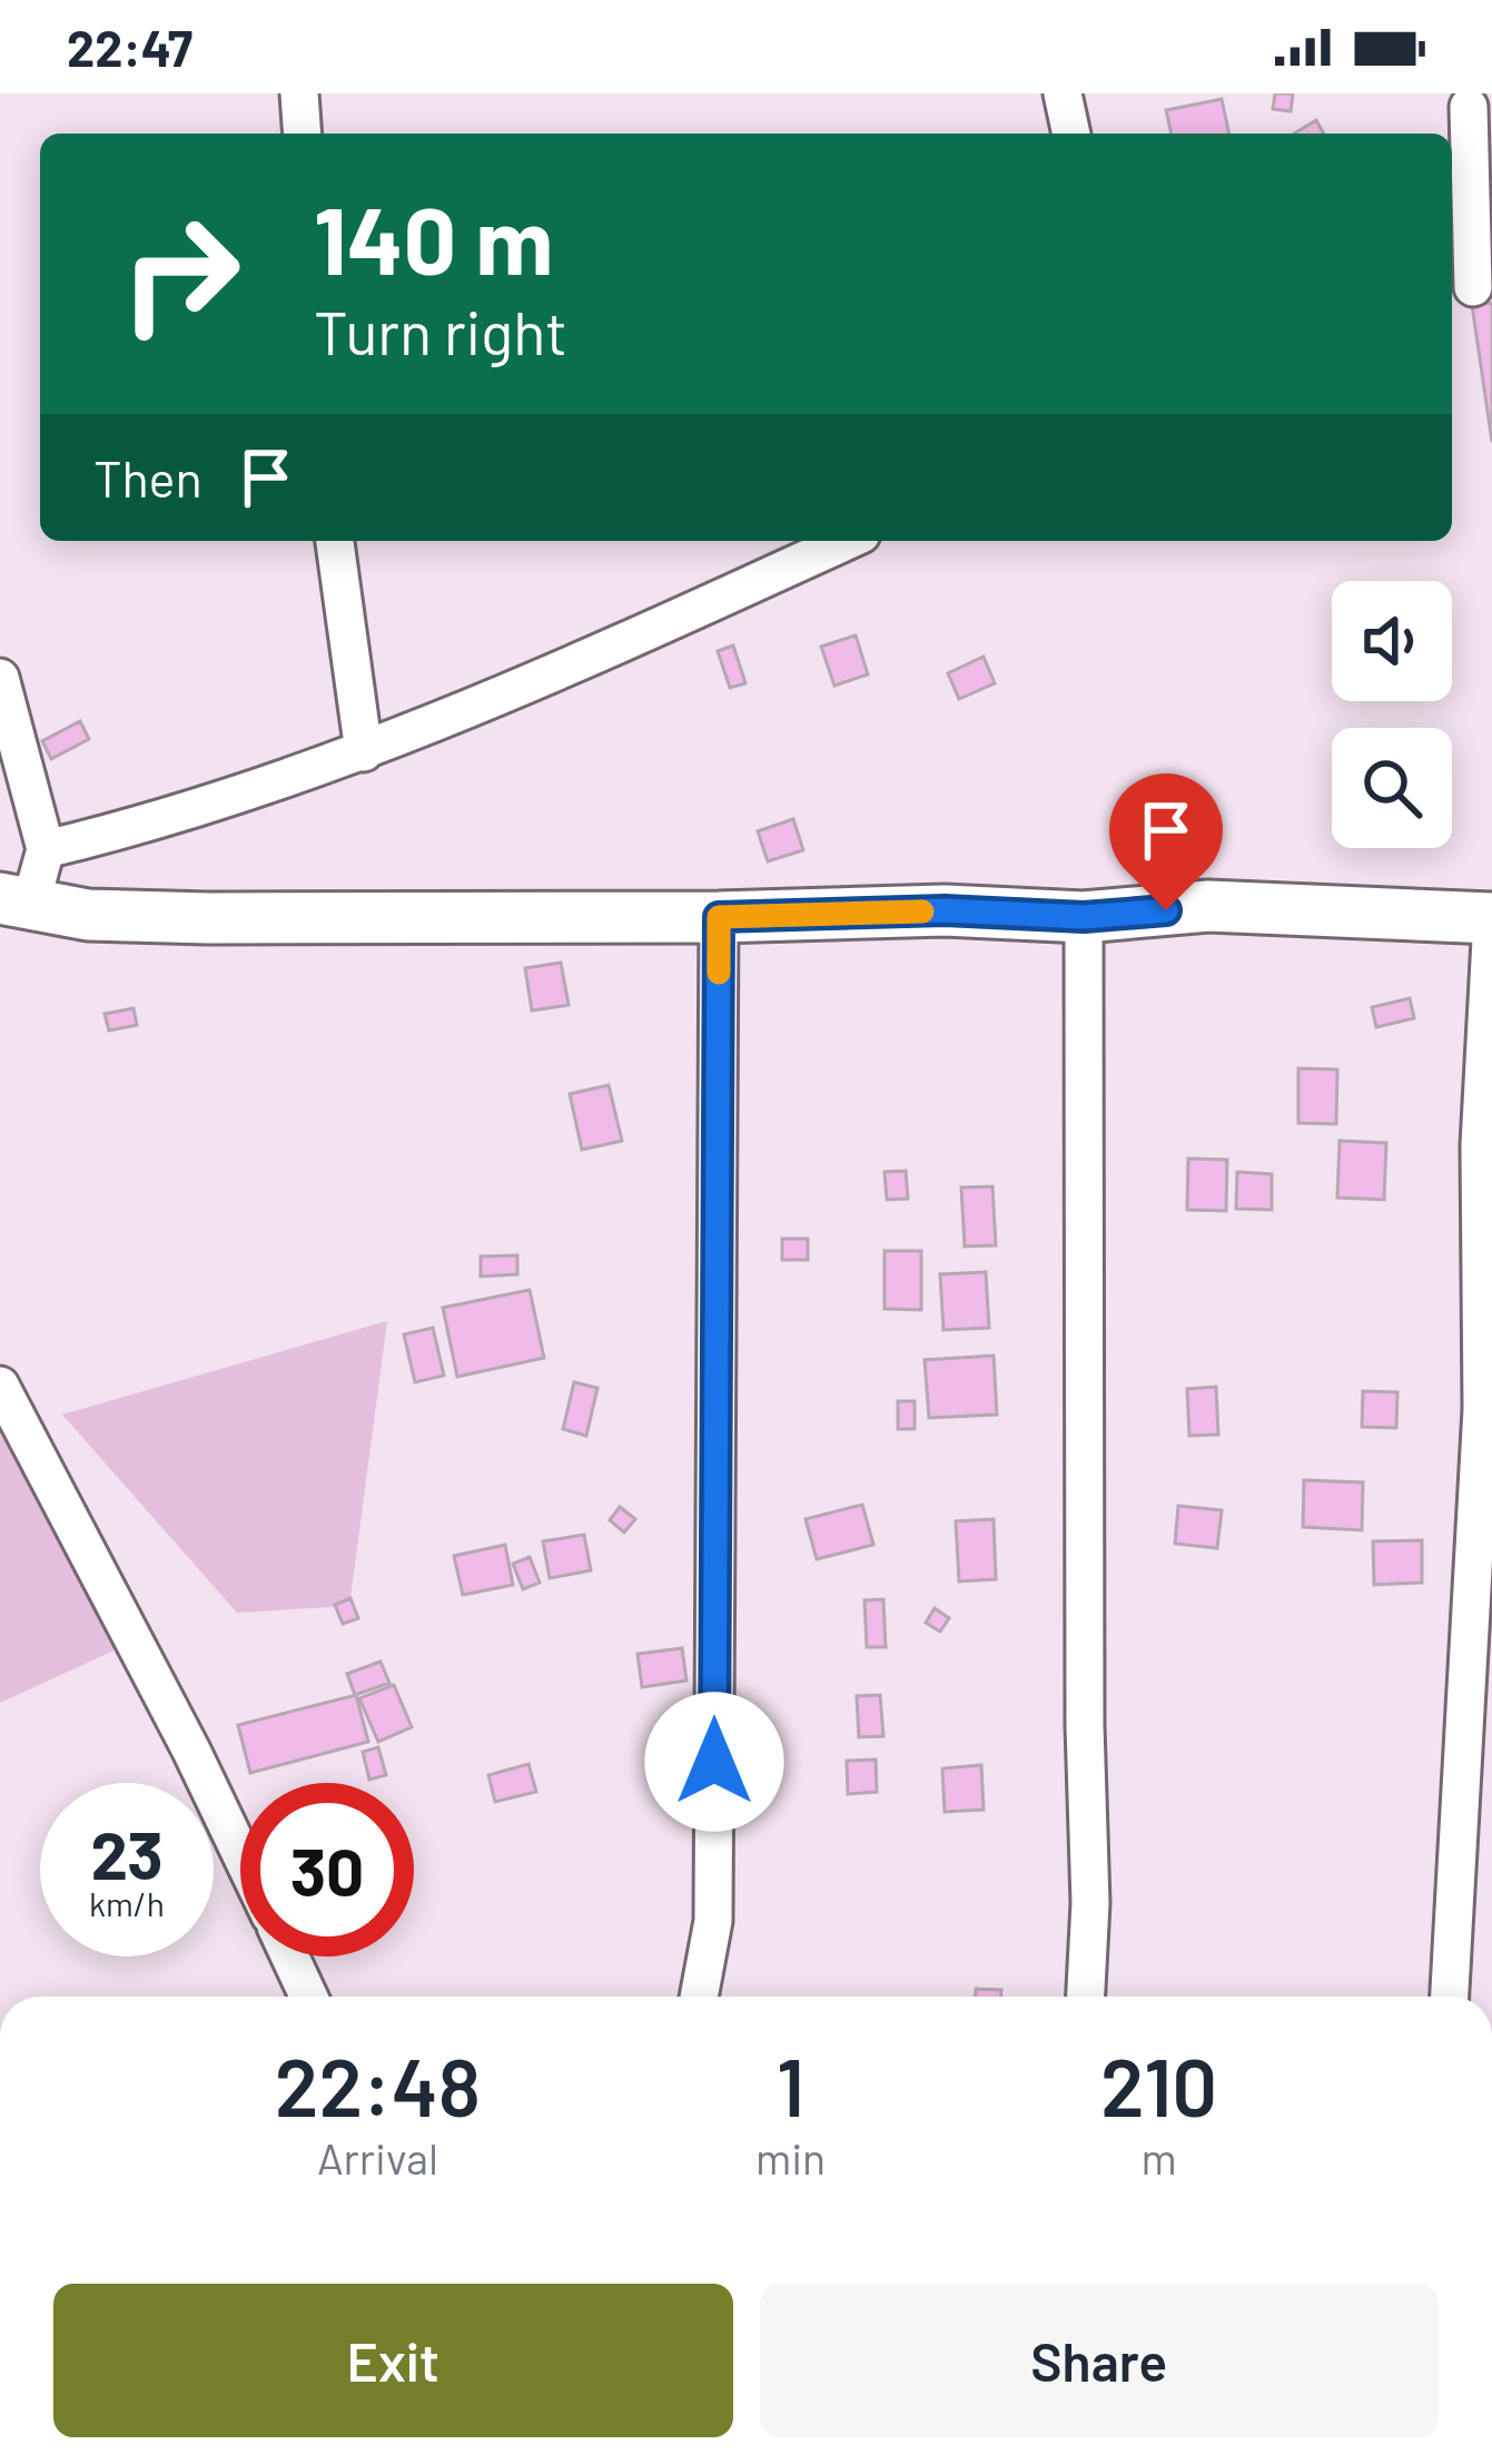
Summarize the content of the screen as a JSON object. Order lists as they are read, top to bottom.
{
  "page": {
    "status": "22:47",
    "turn": ["140 m", "Turn right"],
    "then": "Then",
    "speed": "23 km/h",
    "limit": "30",
    "eta": [
      "22:48",
      "Arrival",
      "1",
      "min",
      "210",
      "m"
    ],
    "buttons": ["Exit", "Share"]
  }
}
